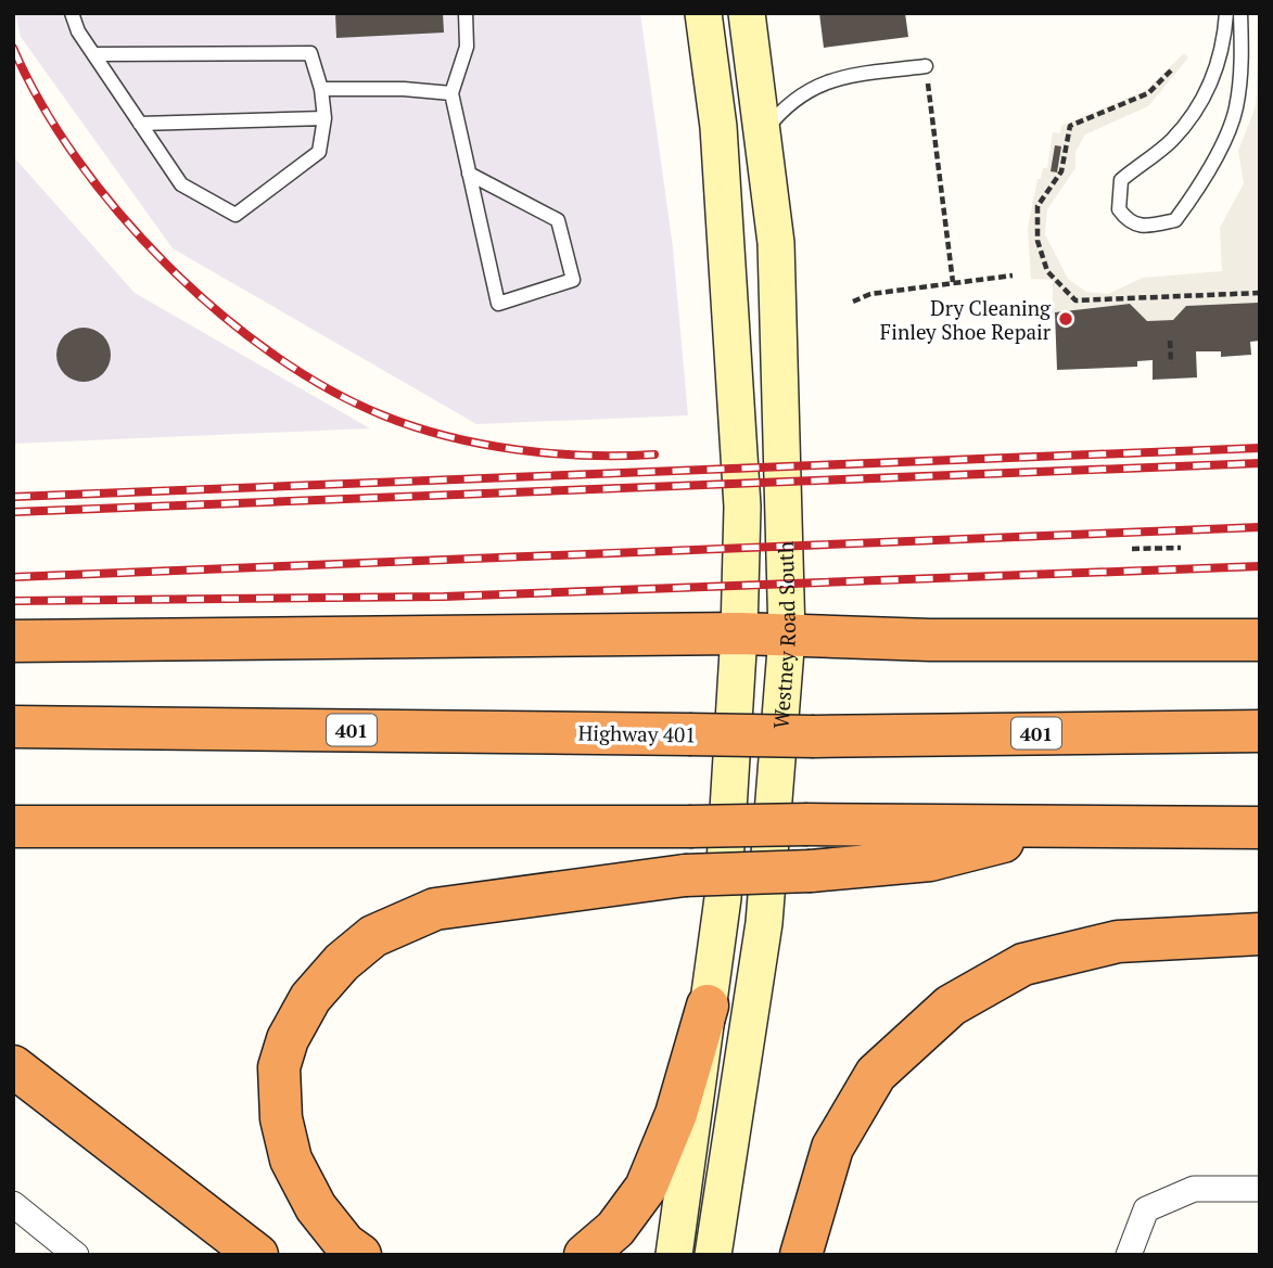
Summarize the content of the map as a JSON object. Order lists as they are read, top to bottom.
{
  "streets": {
    "highway": ["401", "Highway 401"],
    "main road": ["Westney Road South"]
  },
  "places": ["Dry Cleaning Finley Shoe Repair"]
}
